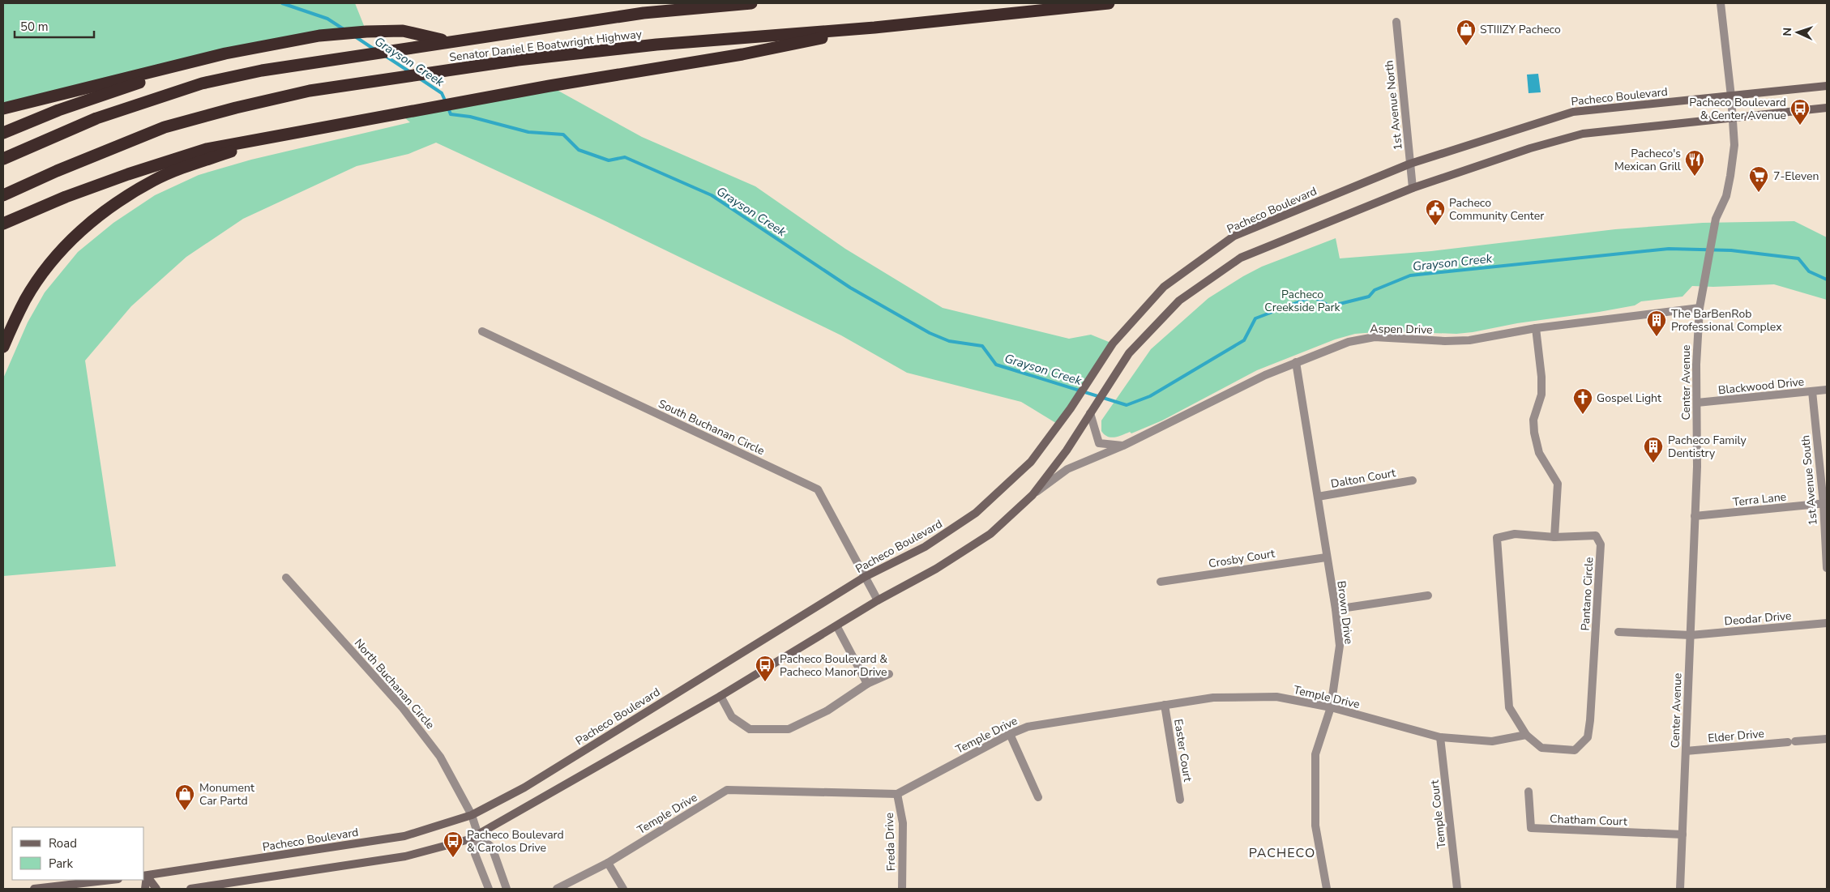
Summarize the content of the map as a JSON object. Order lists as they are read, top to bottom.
{
  "streets": {
    "highway": ["Senator Daniel E Boatwright Highway"],
    "main road": ["Pacheco Boulevard"],
    "street": [
      "1st Avenue North",
      "Aspen Drive",
      "Center Avenue",
      "Blackwood Drive",
      "South Buchanan Circle",
      "Dalton Court",
      "1st Avenue South",
      "Terra Lane",
      "Crosby Court",
      "Pantano Circle",
      "Brown Drive",
      "Deodar Drive",
      "North Buchanan Circle",
      "Temple Drive",
      "Elder Drive",
      "Easter Court",
      "Temple Court",
      "Chatham Court",
      "Freda Drive"
    ]
  },
  "crossings": [
    ["Pacheco Boulevard", "1st Avenue North"],
    ["Pacheco Boulevard", "Center Avenue"],
    ["Pacheco Boulevard", "South Buchanan Circle"],
    ["Pacheco Boulevard", "North Buchanan Circle"],
    ["Aspen Drive", "Center Avenue"],
    ["Aspen Drive", "Brown Drive"],
    ["Center Avenue", "Blackwood Drive"],
    ["Center Avenue", "Terra Lane"],
    ["Center Avenue", "Deodar Drive"],
    ["Center Avenue", "Elder Drive"],
    ["Center Avenue", "Chatham Court"],
    ["Blackwood Drive", "1st Avenue South"],
    ["Dalton Court", "Brown Drive"],
    ["1st Avenue South", "Terra Lane"],
    ["Crosby Court", "Brown Drive"],
    ["Pantano Circle", "Temple Drive"],
    ["Brown Drive", "Temple Drive"],
    ["Temple Drive", "Easter Court"],
    ["Temple Drive", "Temple Court"],
    ["Temple Drive", "Freda Drive"]
  ],
  "districts": ["PACHECO"],
  "water": ["Grayson Creek"],
  "parks": ["Pacheco Creekside Park"],
  "places": {
    "shop": ["STIIIZY Pacheco", "Monument Car Partd"],
    "bus stop": ["Pacheco Boulevard & Center Avenue", "Pacheco Boulevard & Pacheco Manor Drive", "Pacheco Boulevard & Carolos Drive"],
    "restaurant": ["Pacheco's Mexican Grill"],
    "supermarket": ["7-Eleven"],
    "public building": ["Pacheco Community Center"],
    "building": ["The BarBenRob Professional Complex", "Pacheco Family Dentistry"],
    "church": ["Gospel Light"]
  },
  "legend": ["Road", "Park"],
  "scale_bar": "50 m",
  "north": "left"
}
